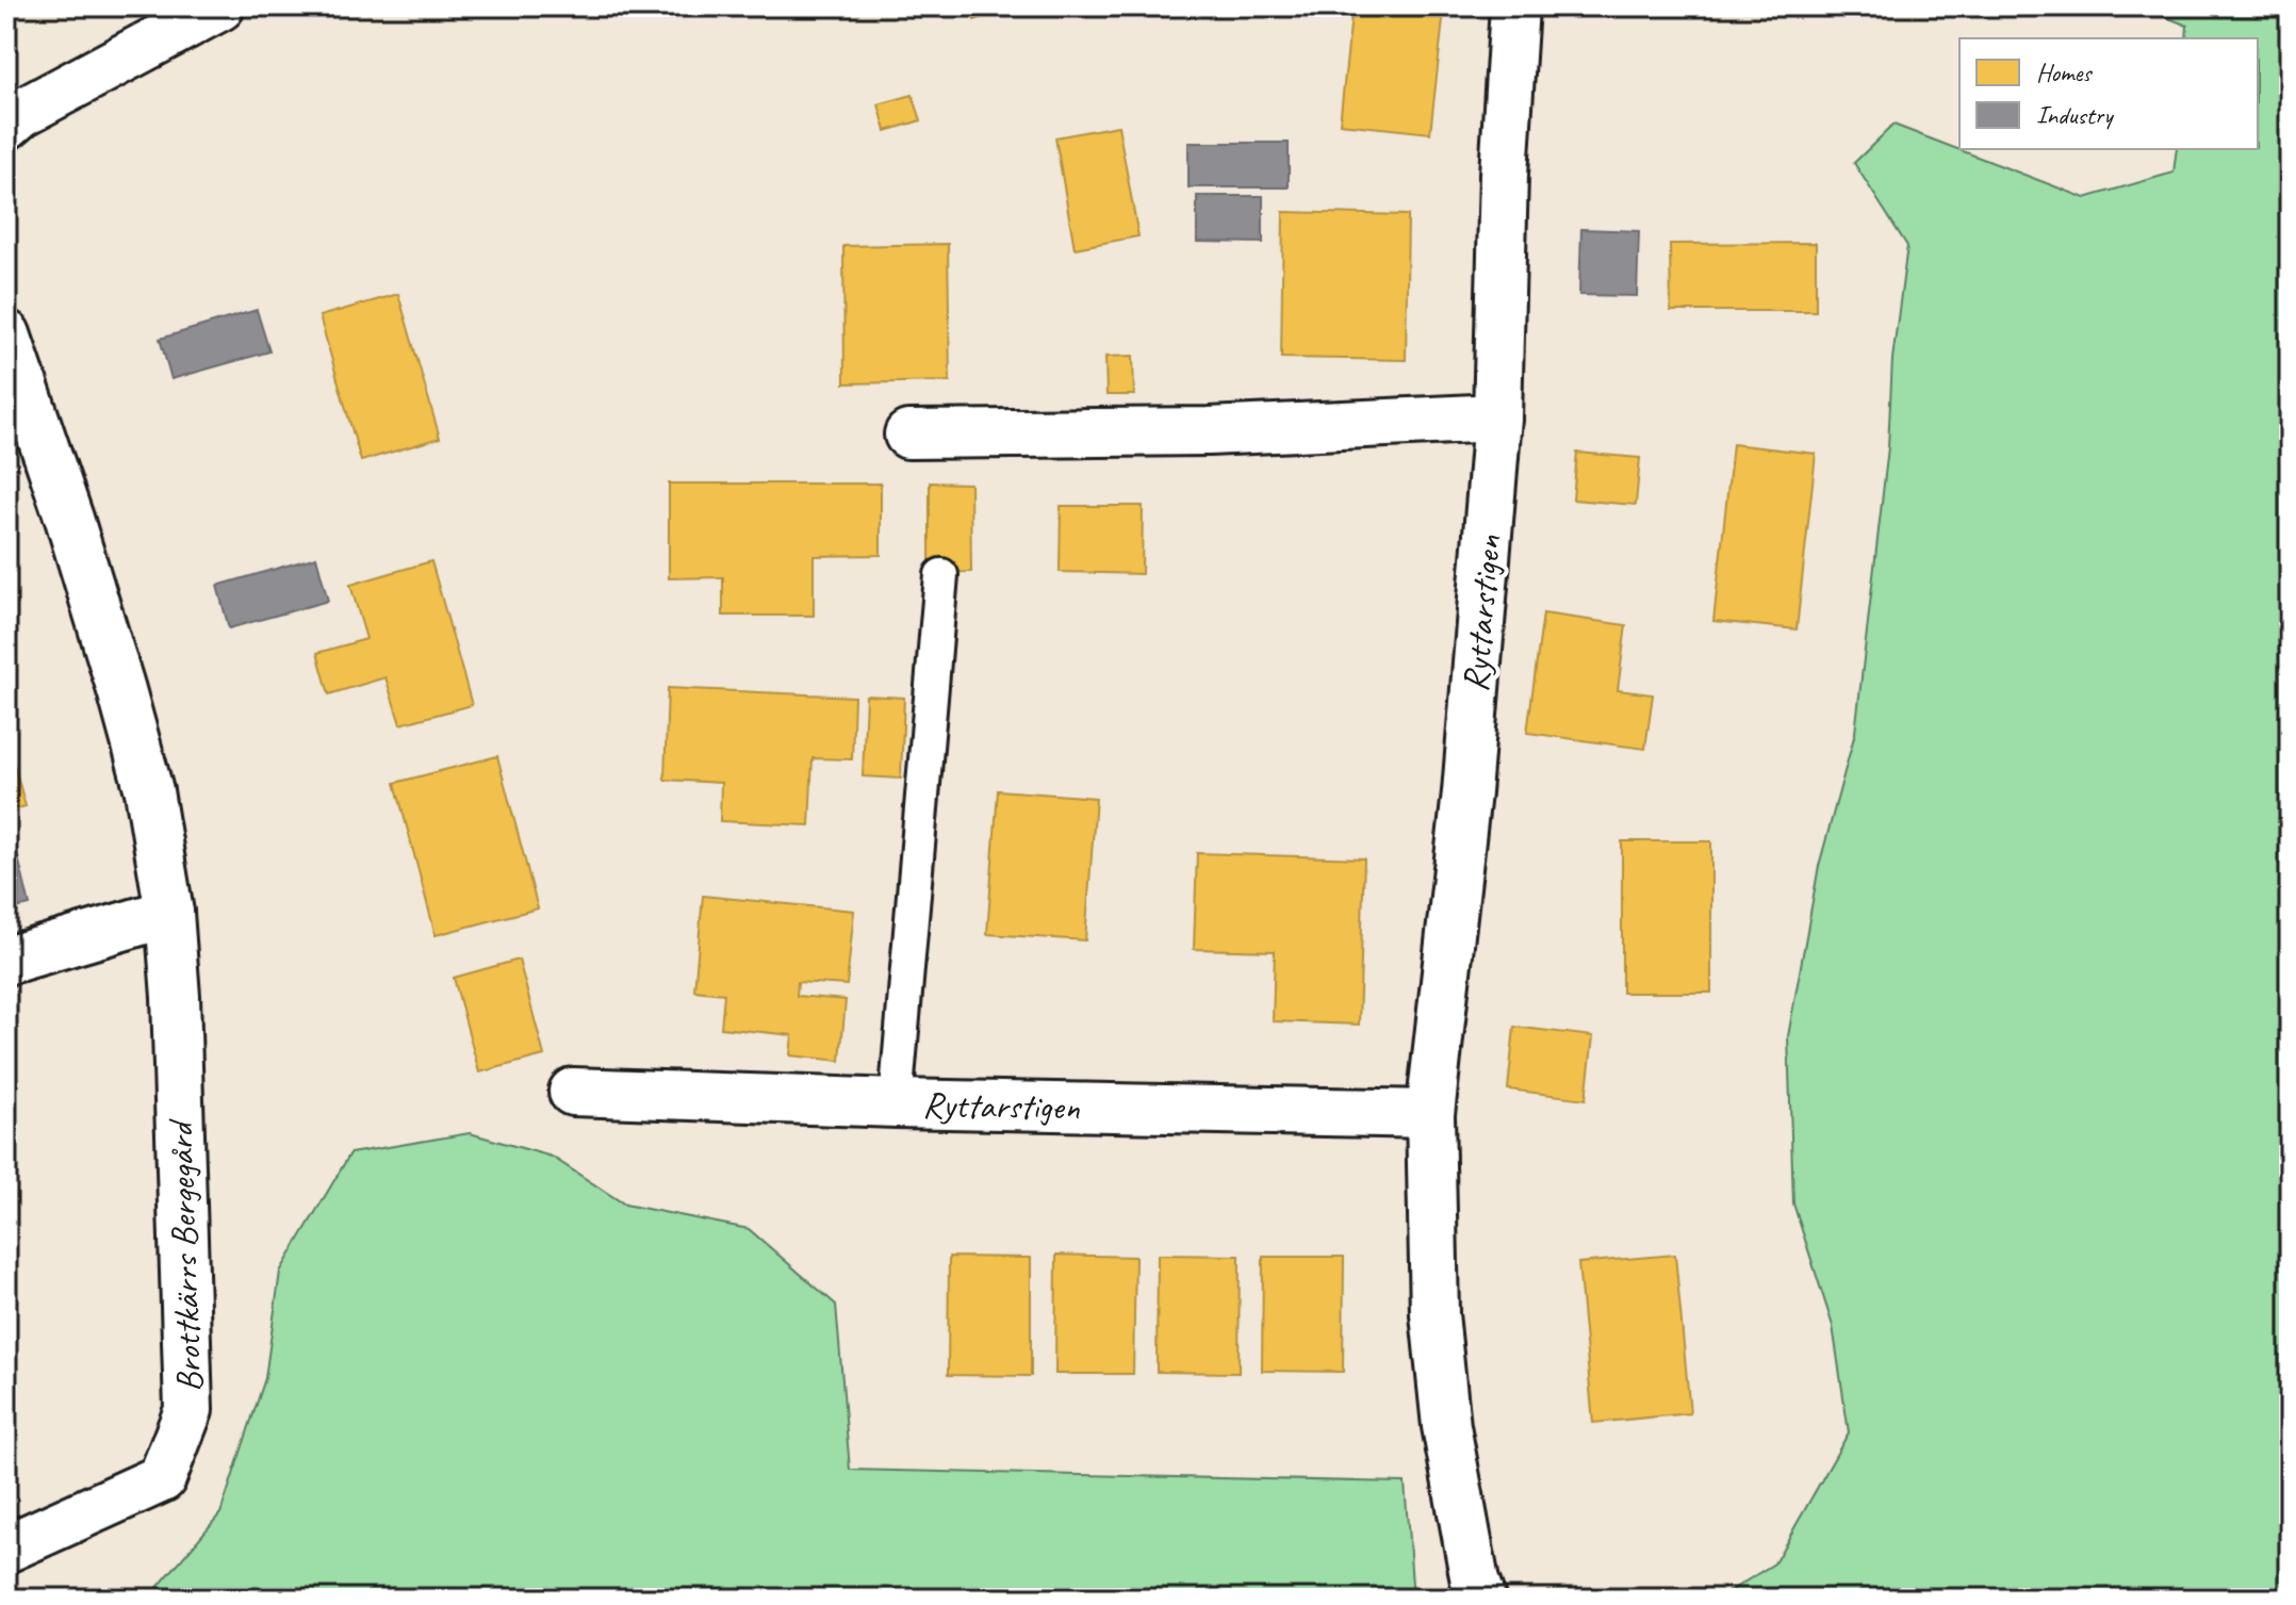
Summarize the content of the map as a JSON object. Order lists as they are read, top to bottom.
{
  "streets": {
    "street": ["Ryttarstigen", "Brottkärrs Bergegård"]
  },
  "legend": ["Homes", "Industry"]
}
